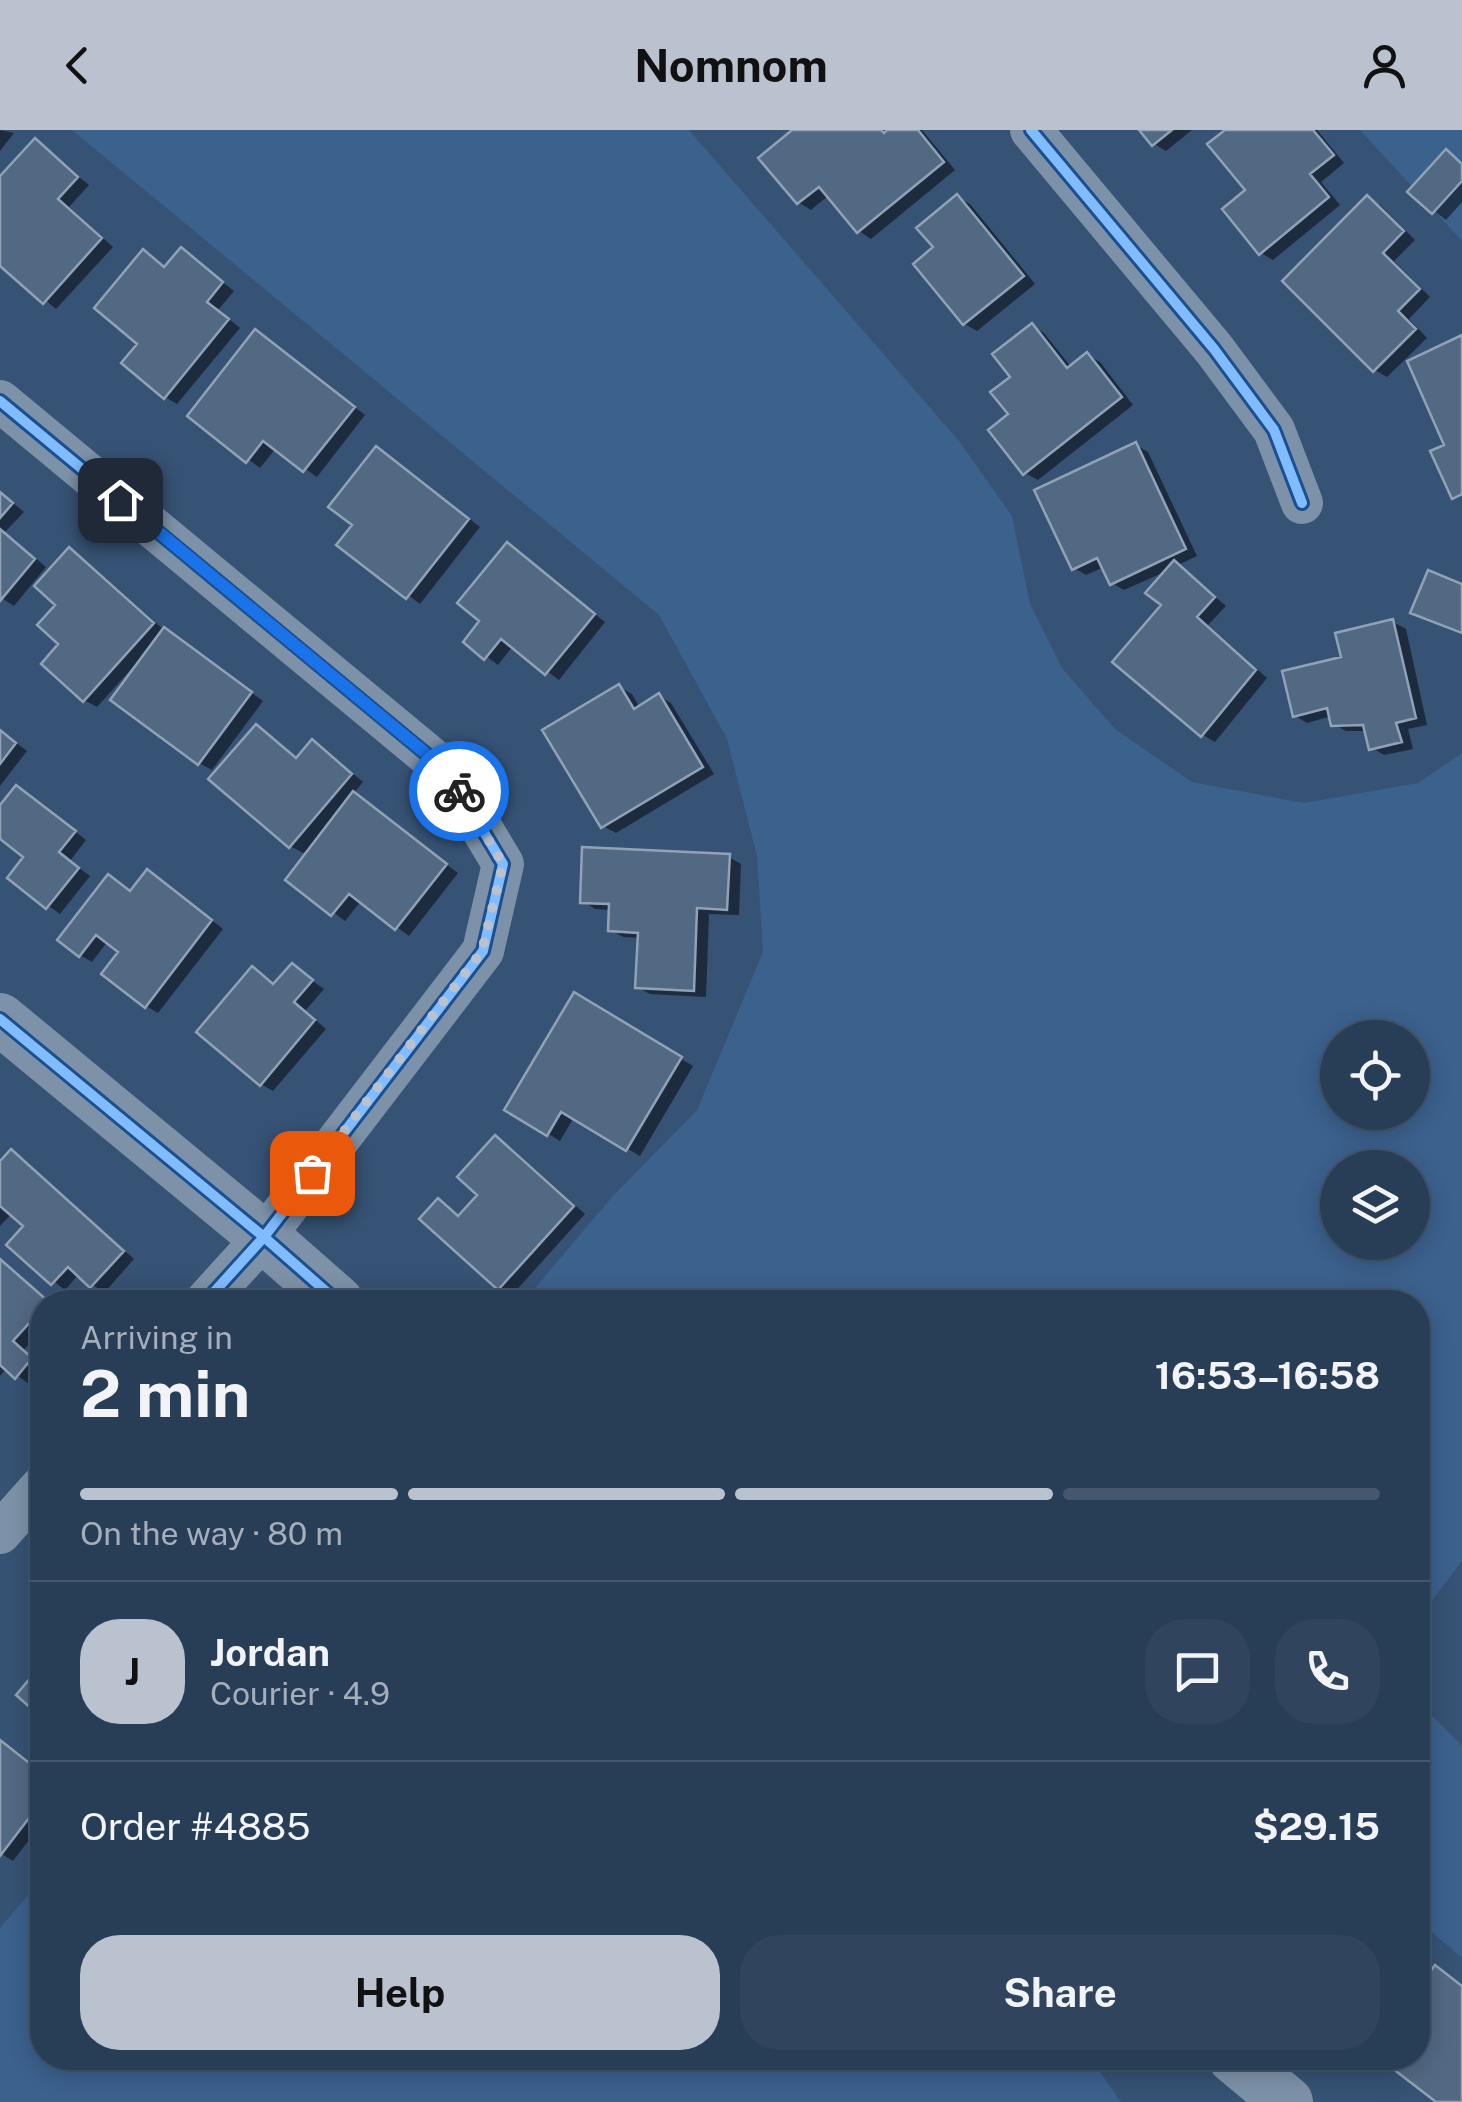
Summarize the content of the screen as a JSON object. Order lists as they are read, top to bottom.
{
  "page": {
    "header": "Nomnom",
    "heading": ["2 min", "Arriving in", "16:53–16:58"],
    "panel": [
      "Jordan",
      "Courier · 4.9",
      "Order #4885",
      "$29.15"
    ],
    "bar": "On the way · 80 m",
    "round": "J",
    "buttons": ["Help", "Share"]
  }
}
